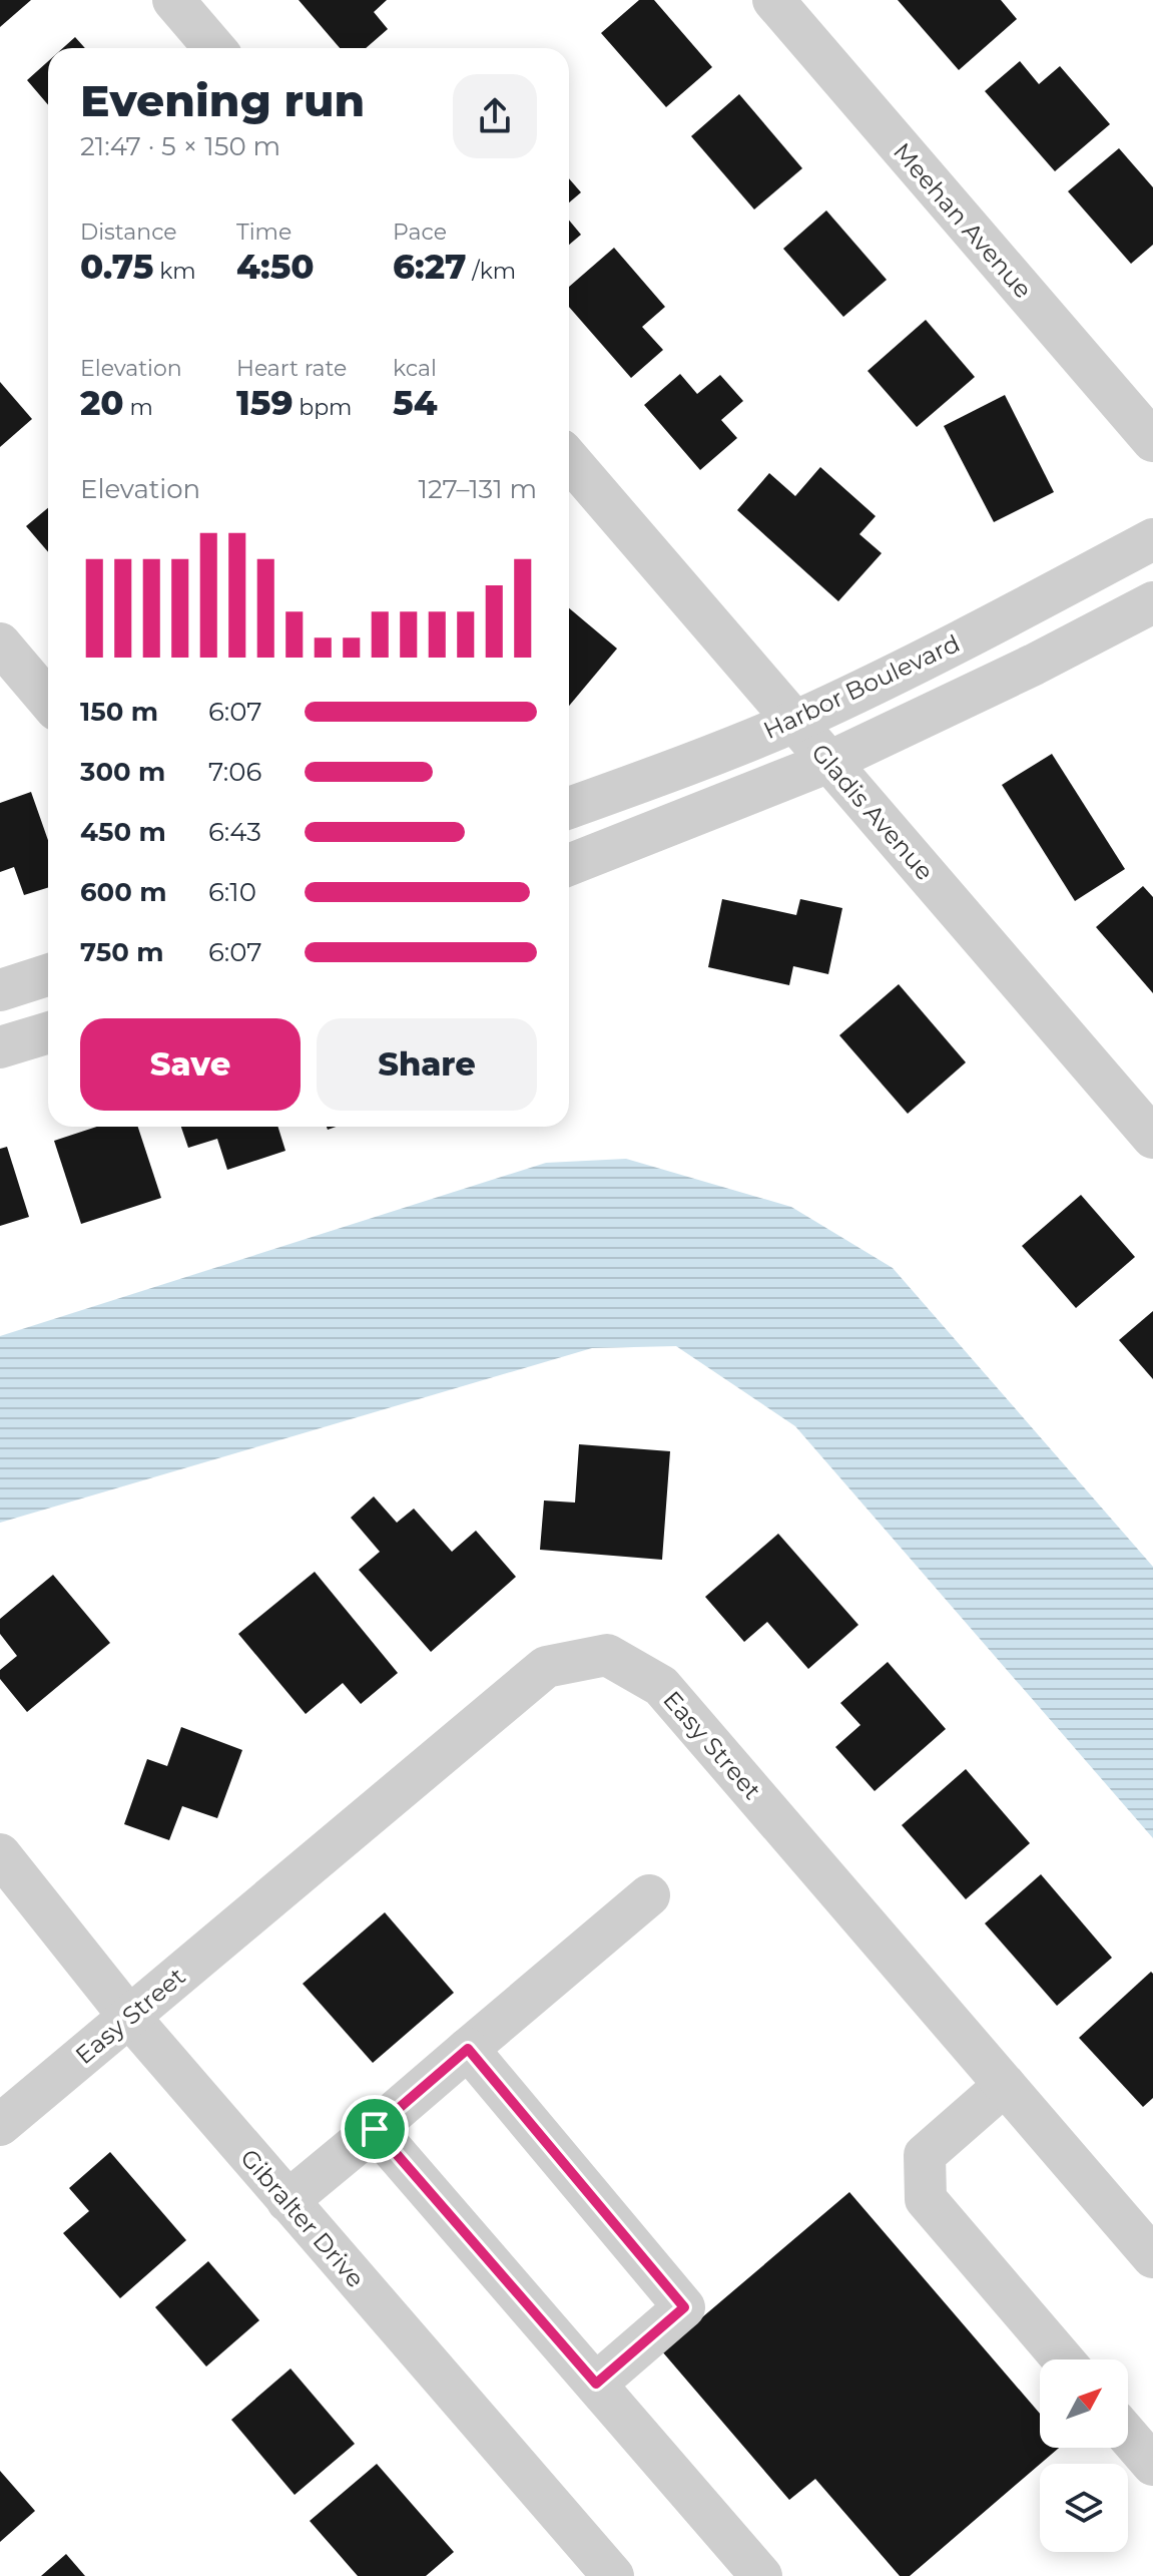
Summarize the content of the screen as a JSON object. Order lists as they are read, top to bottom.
{
  "streets": {
    "street": [
      "Meehan Avenue",
      "Harbor Boulevard",
      "Gladis Avenue",
      "Easy Street",
      "Gibralter Drive"
    ]
  },
  "crossings": [
    ["Harbor Boulevard", "Gladis Avenue"],
    ["Easy Street", "Gibralter Drive"]
  ],
  "north": "top right",
  "page": {
    "heading": ["Evening run", "21:47 · 5 × 150 m"],
    "stats": [
      ["Distance", "0.75 km"],
      ["Time", "4:50"],
      ["Pace", "6:27 /km"],
      ["Elevation", "20 m"],
      ["Heart rate", "159 bpm"],
      ["kcal", "54"]
    ],
    "chart": ["Elevation", "127–131 m"],
    "list": [
      {
        "name": "150 m",
        "note": "6:07"
      },
      {
        "name": "300 m",
        "note": "7:06"
      },
      {
        "name": "450 m",
        "note": "6:43"
      },
      {
        "name": "600 m",
        "note": "6:10"
      },
      {
        "name": "750 m",
        "note": "6:07"
      }
    ],
    "buttons": ["Save", "Share"]
  }
}
